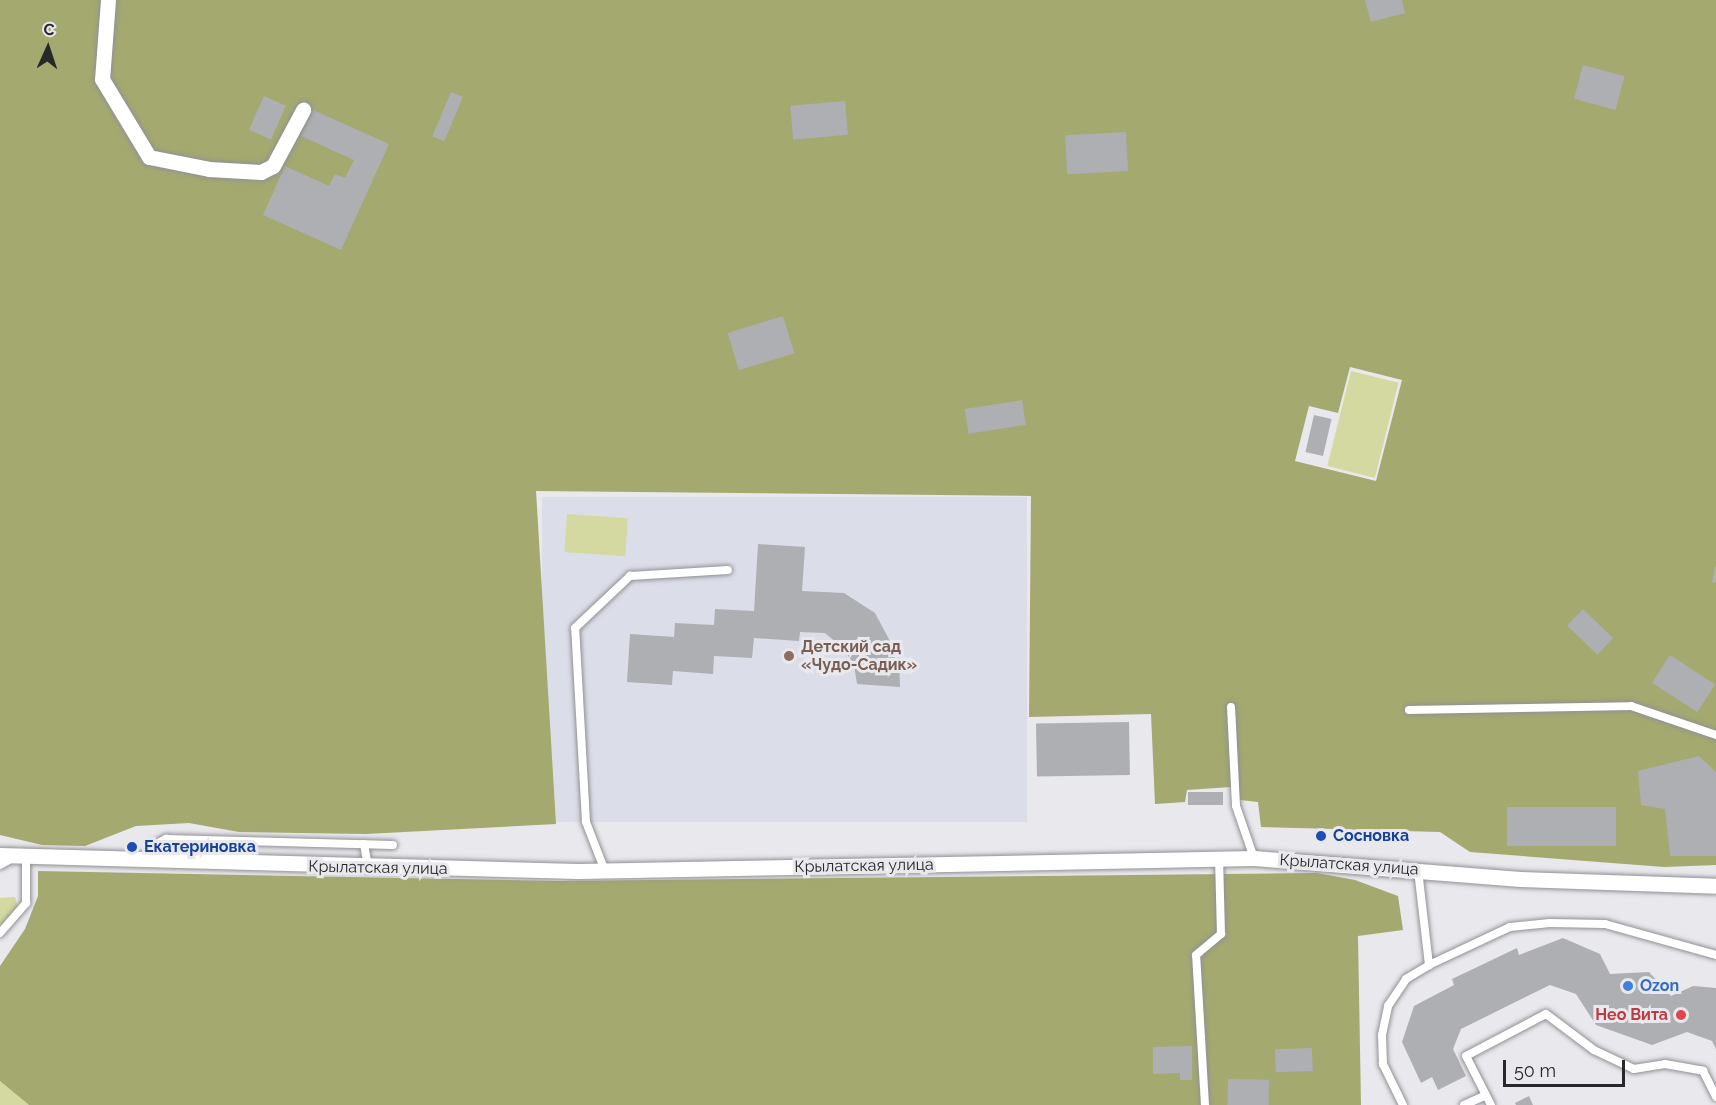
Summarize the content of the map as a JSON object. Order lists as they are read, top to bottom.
{
  "streets": {
    "street": ["Крылатская улица"]
  },
  "places": [
    "Детский сад «Чудо-Садик»",
    "Сосновка",
    "Екатериновка",
    "Ozon",
    "Нео Вита"
  ],
  "scale_bar": "50 m",
  "north": "top"
}
